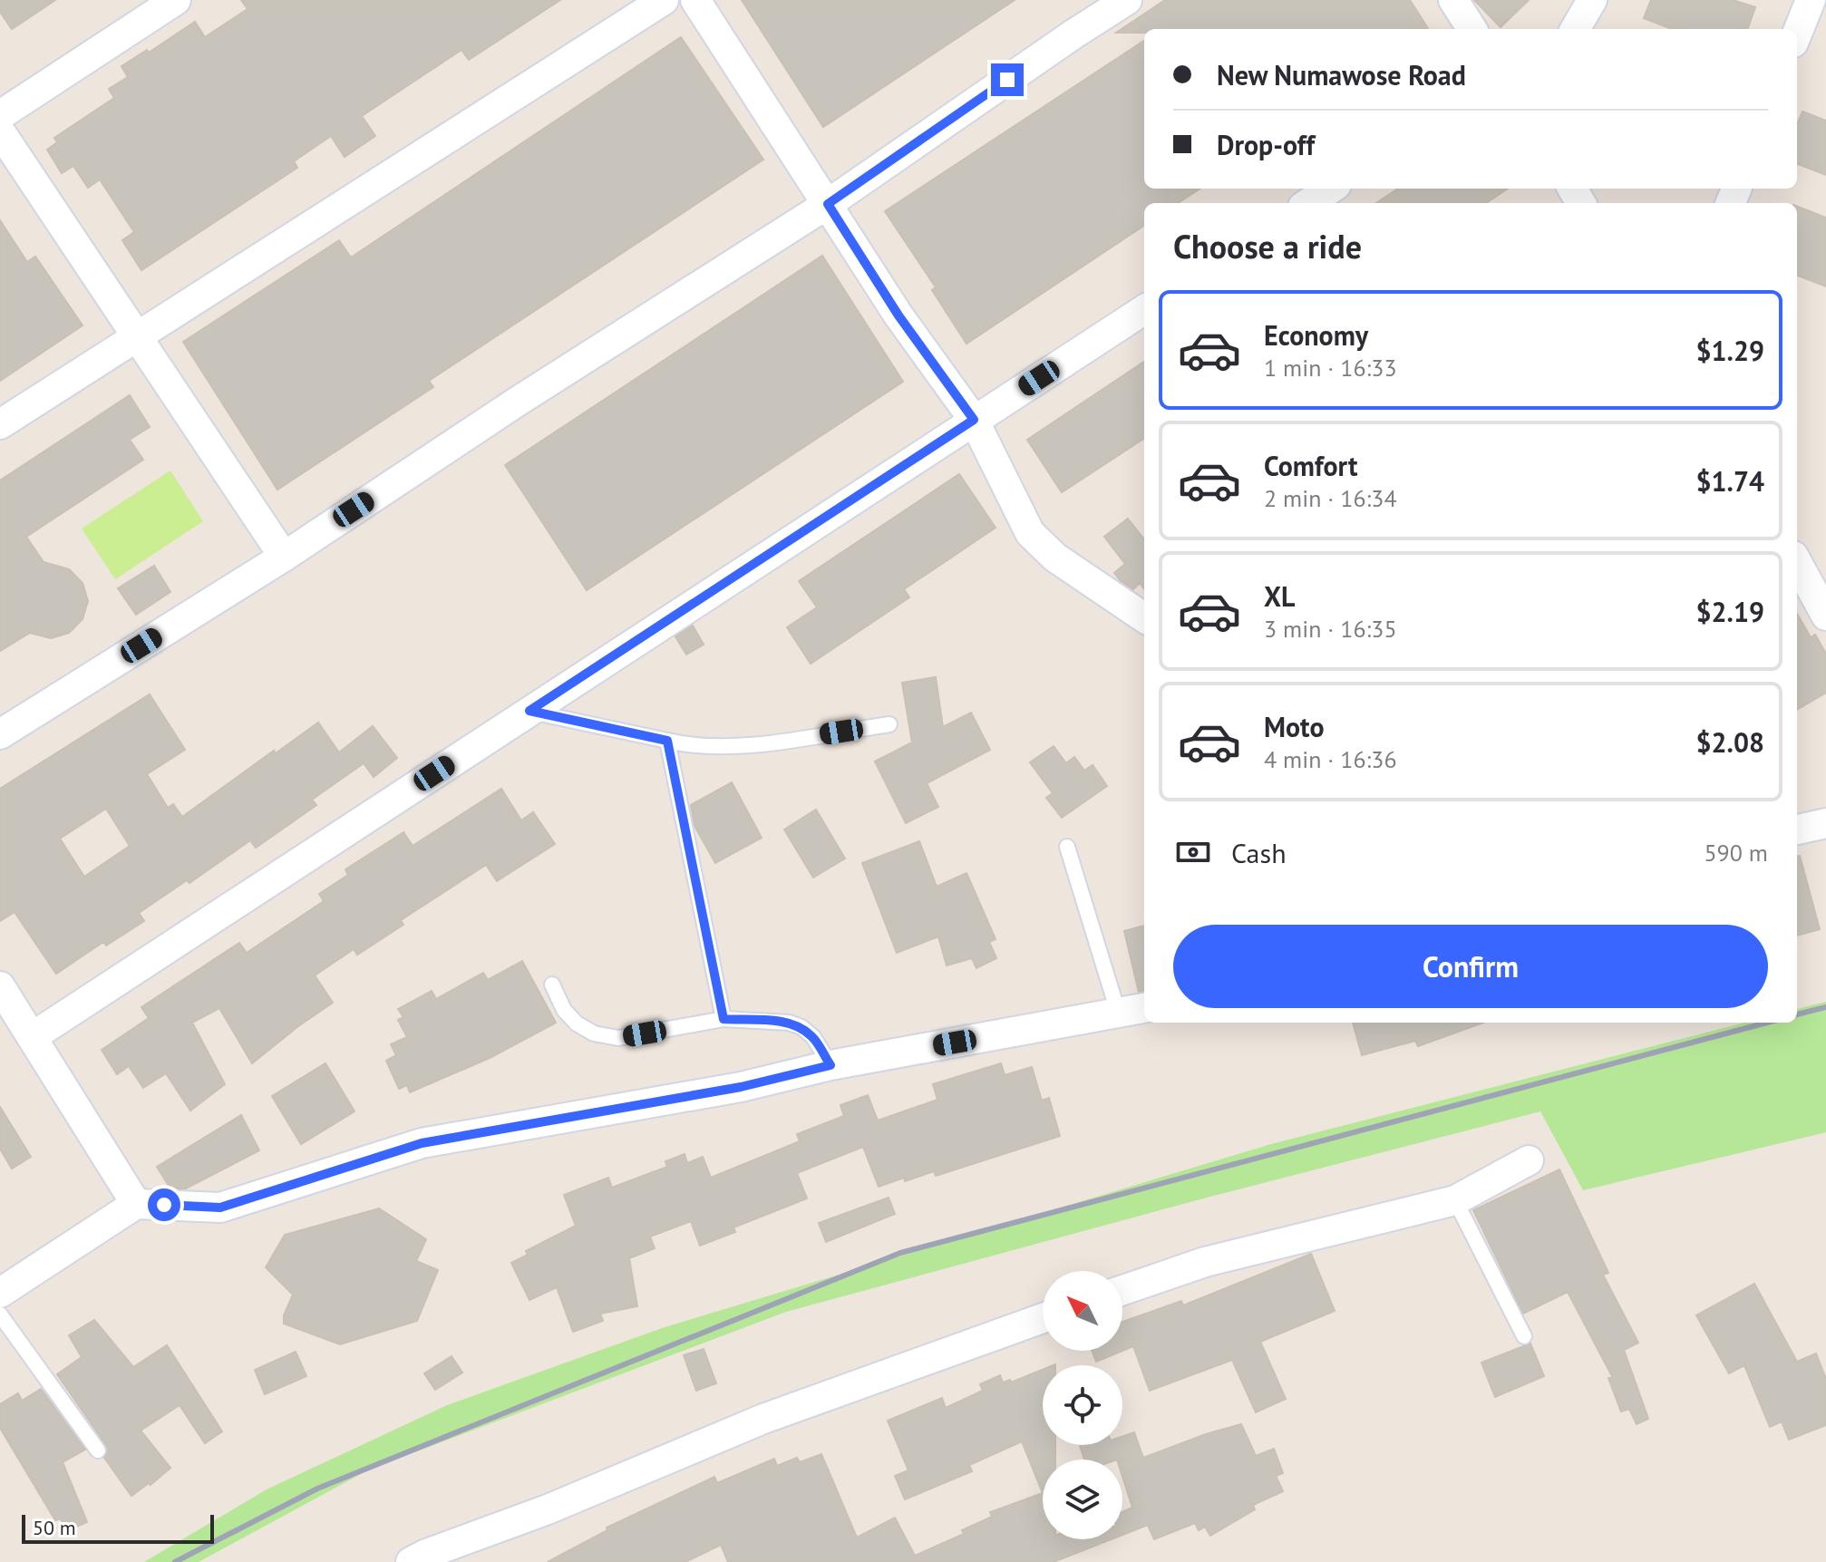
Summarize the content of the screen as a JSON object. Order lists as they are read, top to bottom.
{
  "scale_bar": "50 m",
  "north": "top left",
  "page": {
    "banner": ["New Numawose Road", "Drop-off"],
    "heading": "Choose a ride",
    "list": [
      {
        "name": "Economy",
        "note": "1 min · 16:33",
        "value": "$1.29"
      },
      {
        "name": "Comfort",
        "note": "2 min · 16:34",
        "value": "$1.74"
      },
      {
        "name": "XL",
        "note": "3 min · 16:35",
        "value": "$2.19"
      },
      {
        "name": "Moto",
        "note": "4 min · 16:36",
        "value": "$2.08"
      }
    ],
    "pay": ["Cash", "590 m"],
    "buttons": "Confirm",
    "scale": "50 m"
  }
}
